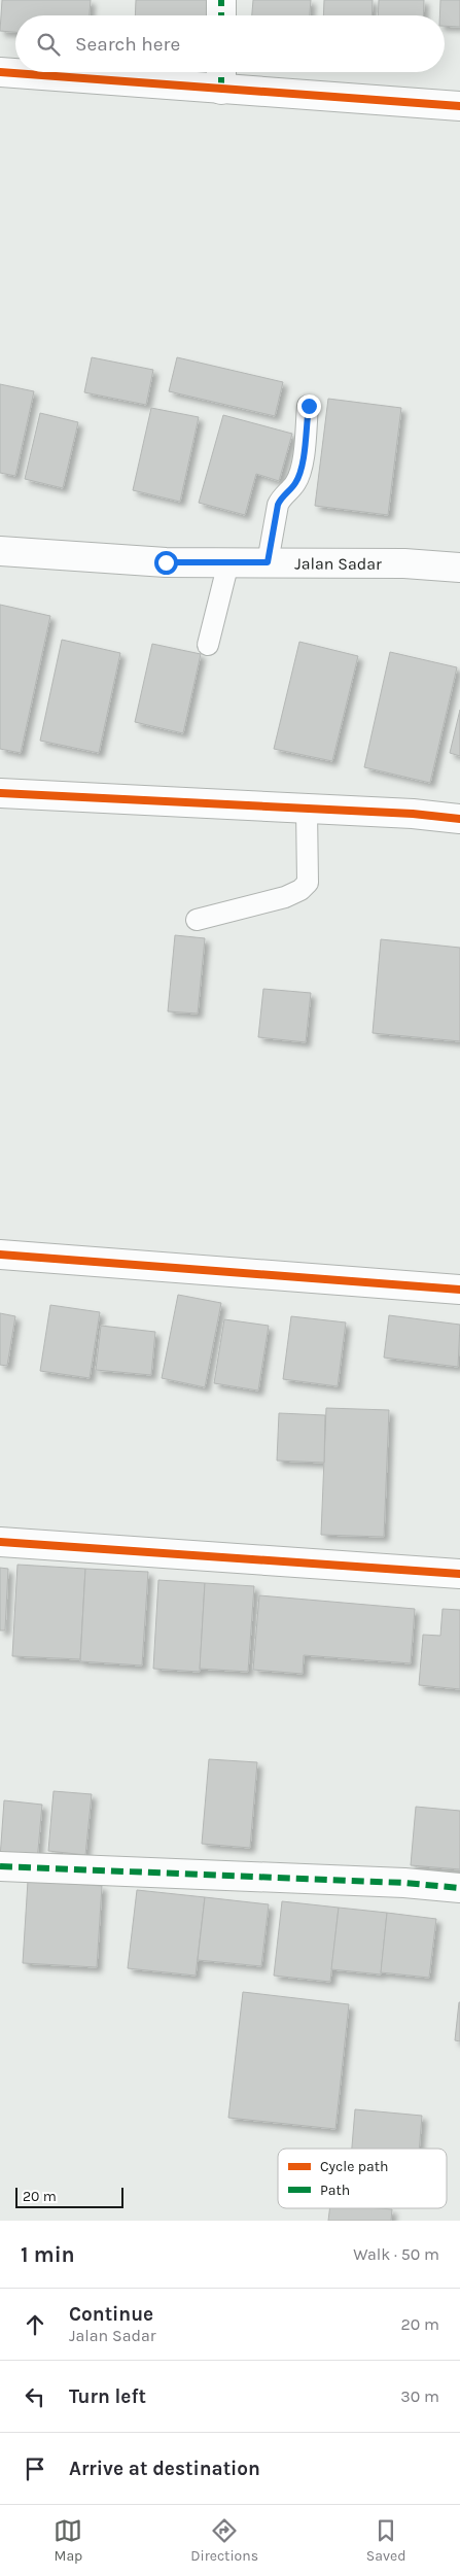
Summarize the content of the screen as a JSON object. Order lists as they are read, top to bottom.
{
  "streets": {
    "street": ["Jalan Sadar"]
  },
  "legend": ["Cycle path", "Path"],
  "scale_bar": "20 m",
  "page": {
    "search": "Search here",
    "scale": "20 m",
    "heading": ["1 min", "Walk · 50 m"],
    "list": [
      ["Continue", "Jalan Sadar", "20 m"],
      ["Turn left", "30 m"],
      "Arrive at destination"
    ],
    "nav": ["Map", "Directions", "Saved"]
  }
}
